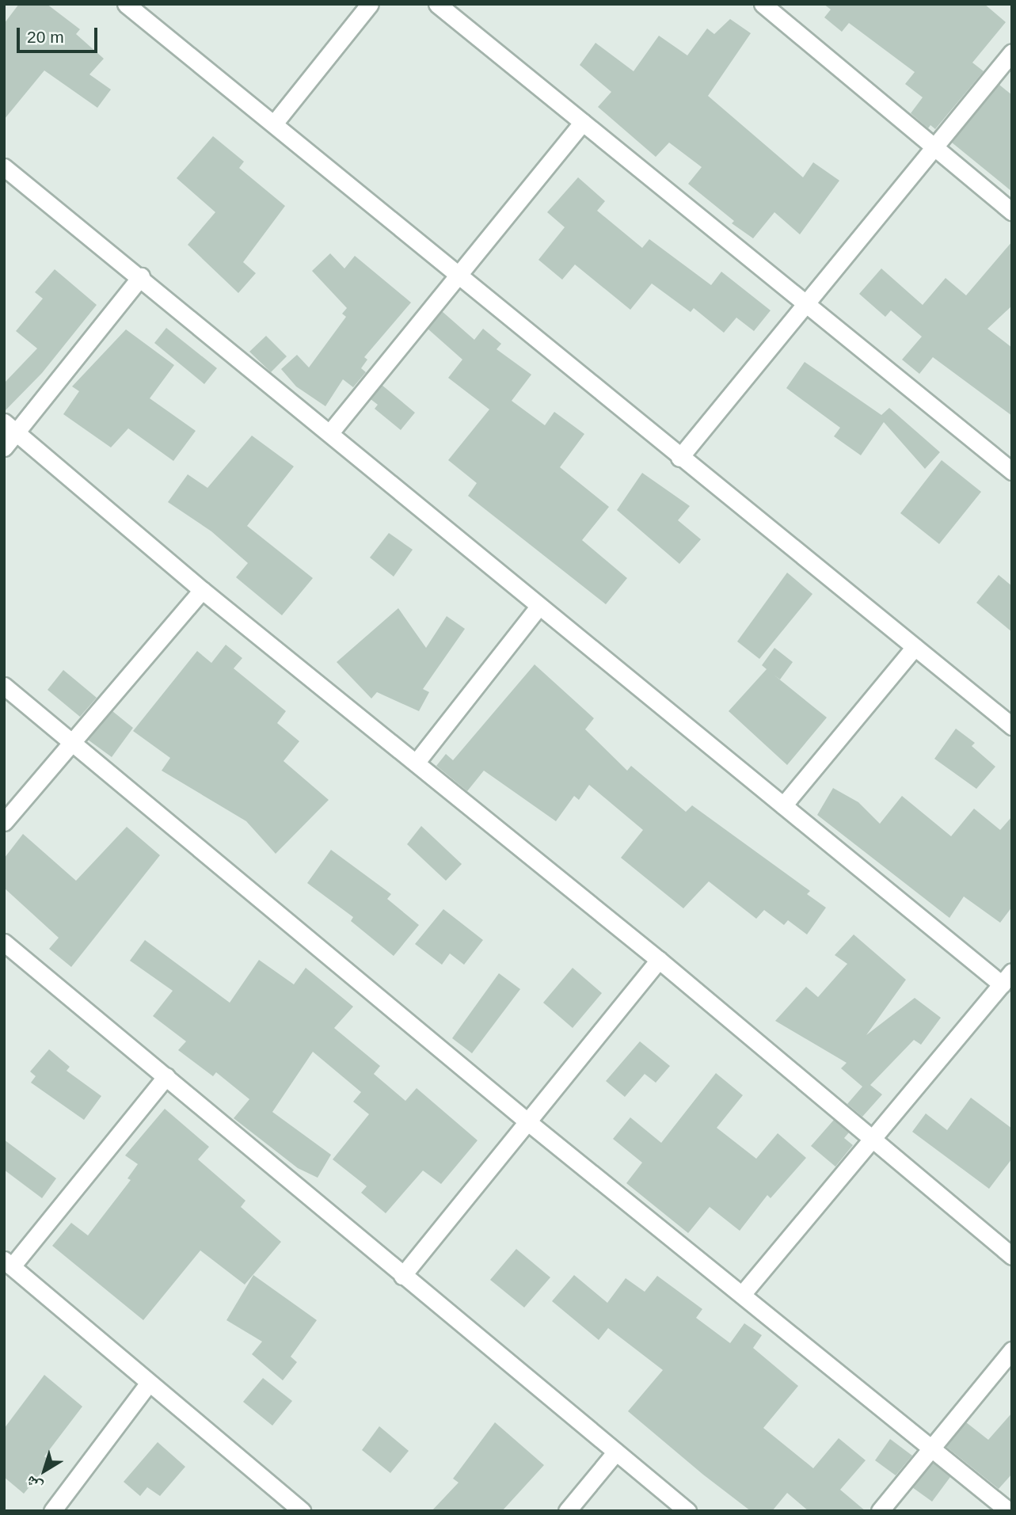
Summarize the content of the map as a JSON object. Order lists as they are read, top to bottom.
{
  "scale_bar": "20 m",
  "north": "bottom left"
}
